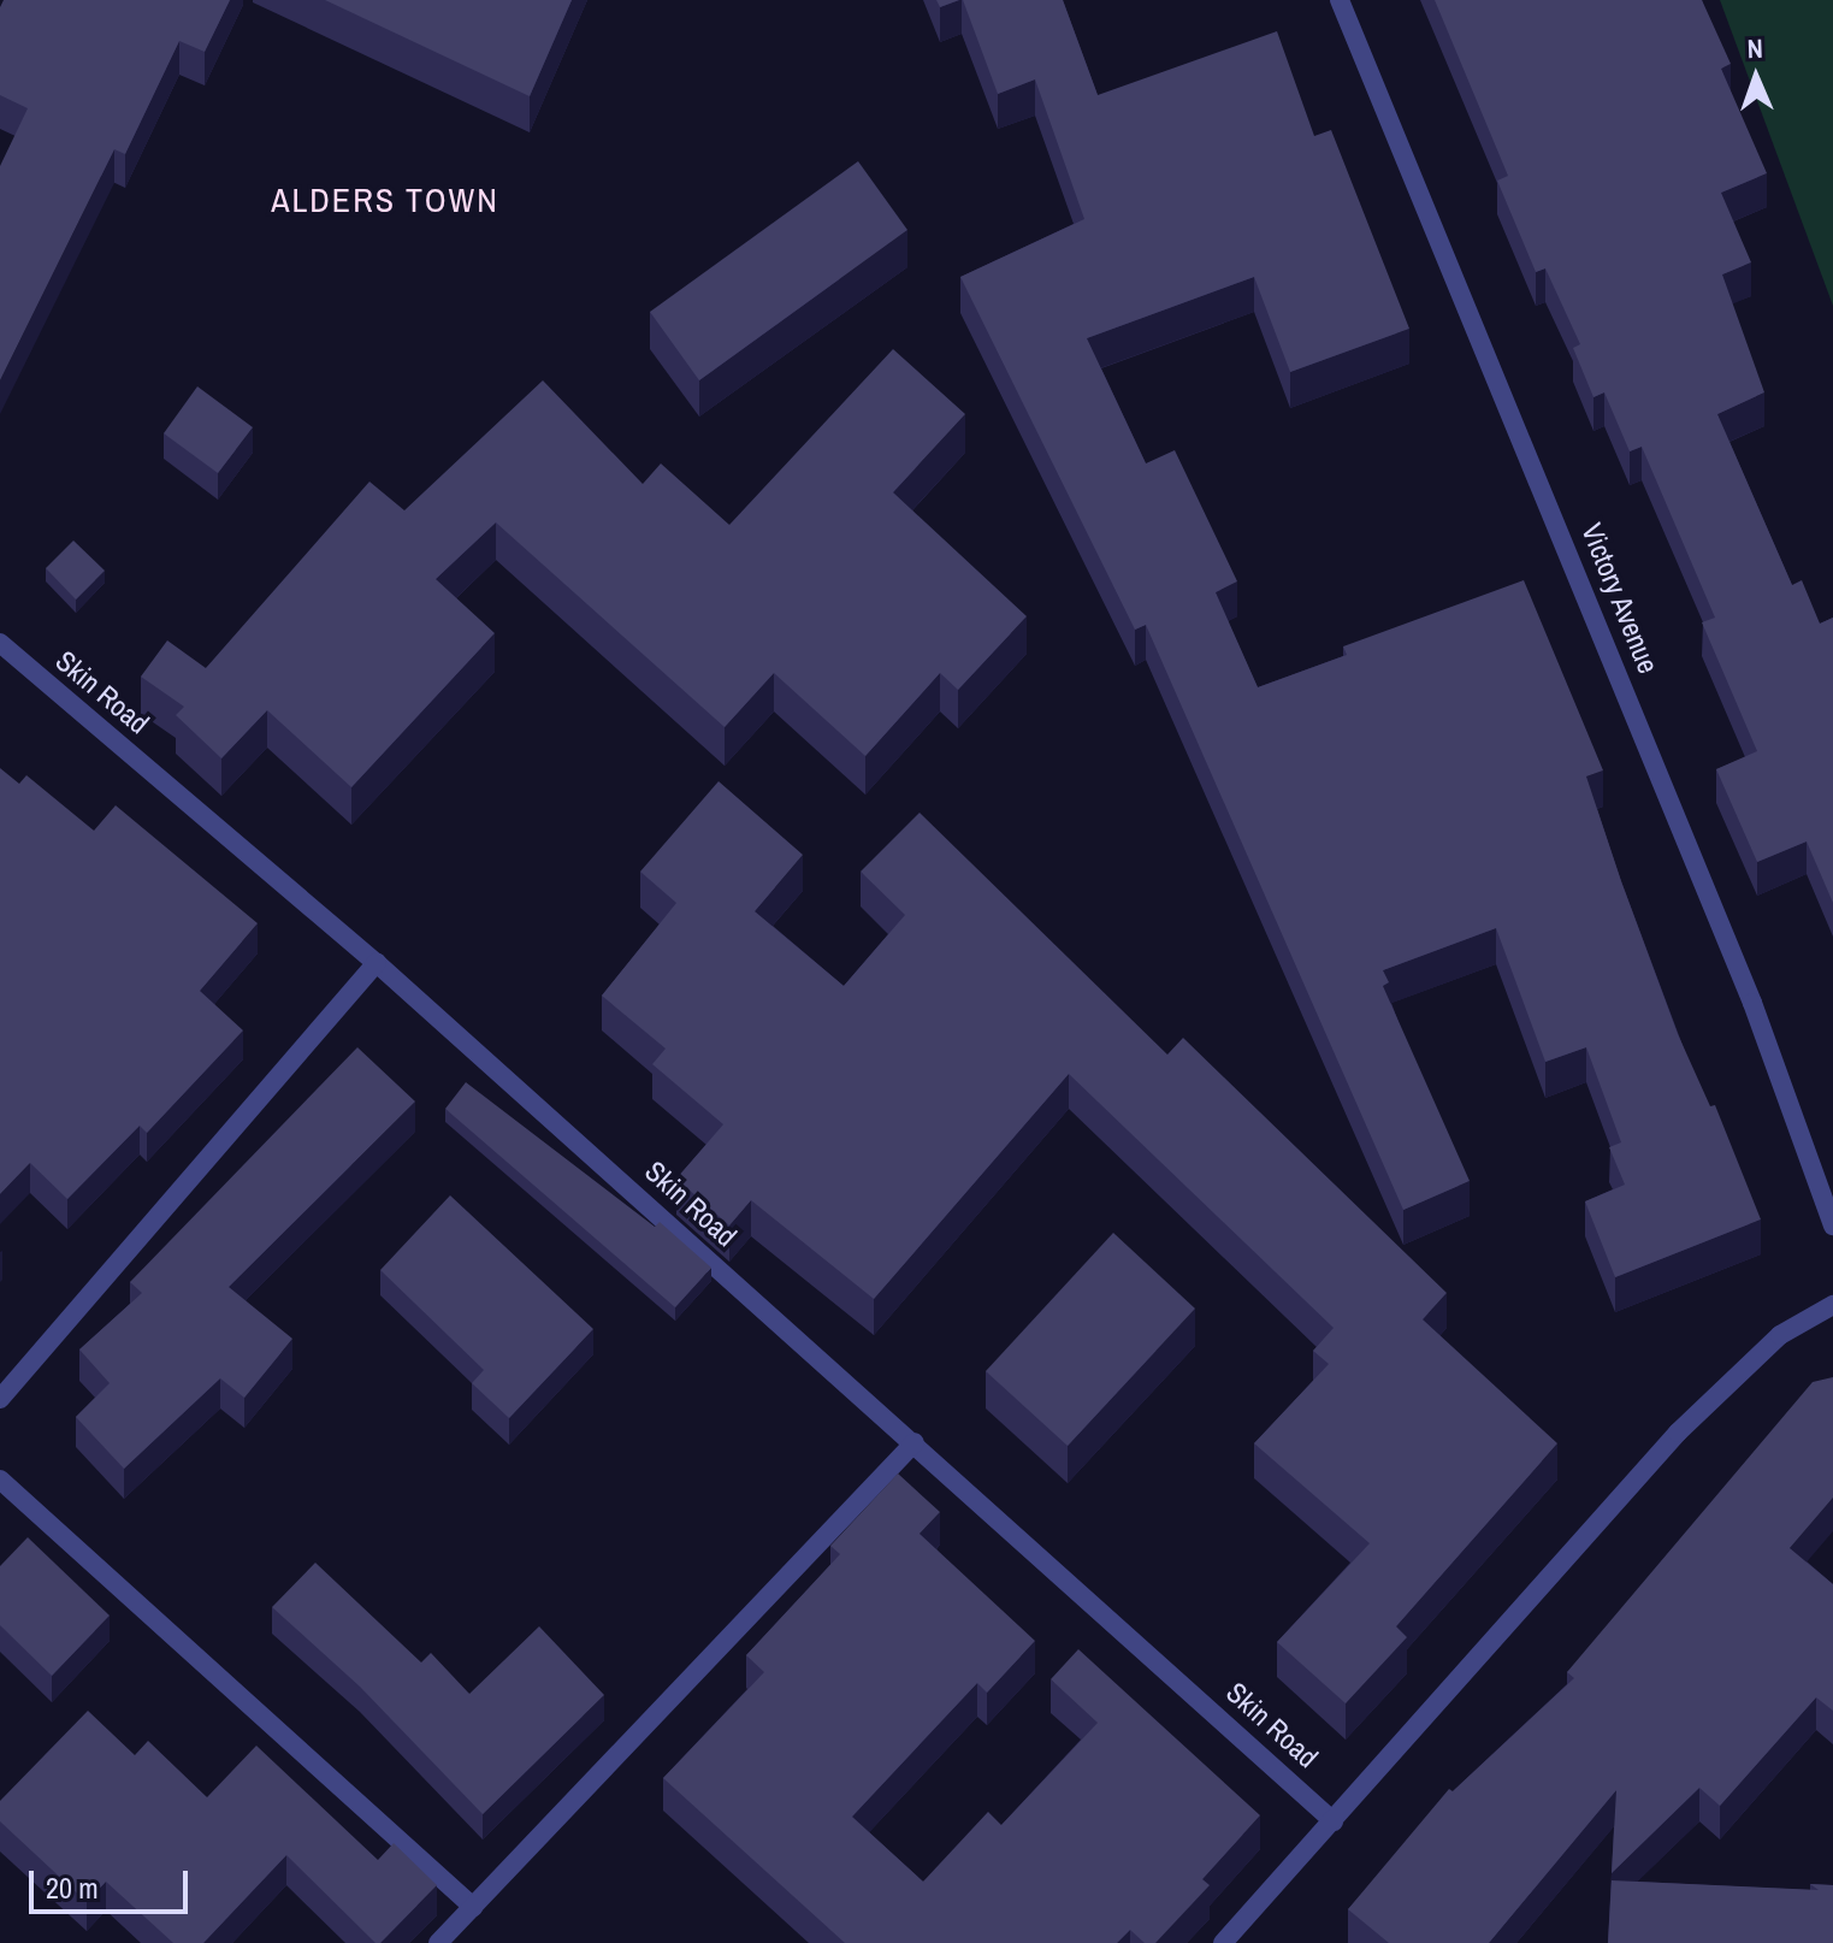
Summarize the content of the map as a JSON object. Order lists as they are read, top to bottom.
{
  "streets": {
    "street": ["Victory Avenue", "Skin Road"]
  },
  "districts": ["ALDERS TOWN"],
  "scale_bar": "20 m",
  "north": "top"
}
